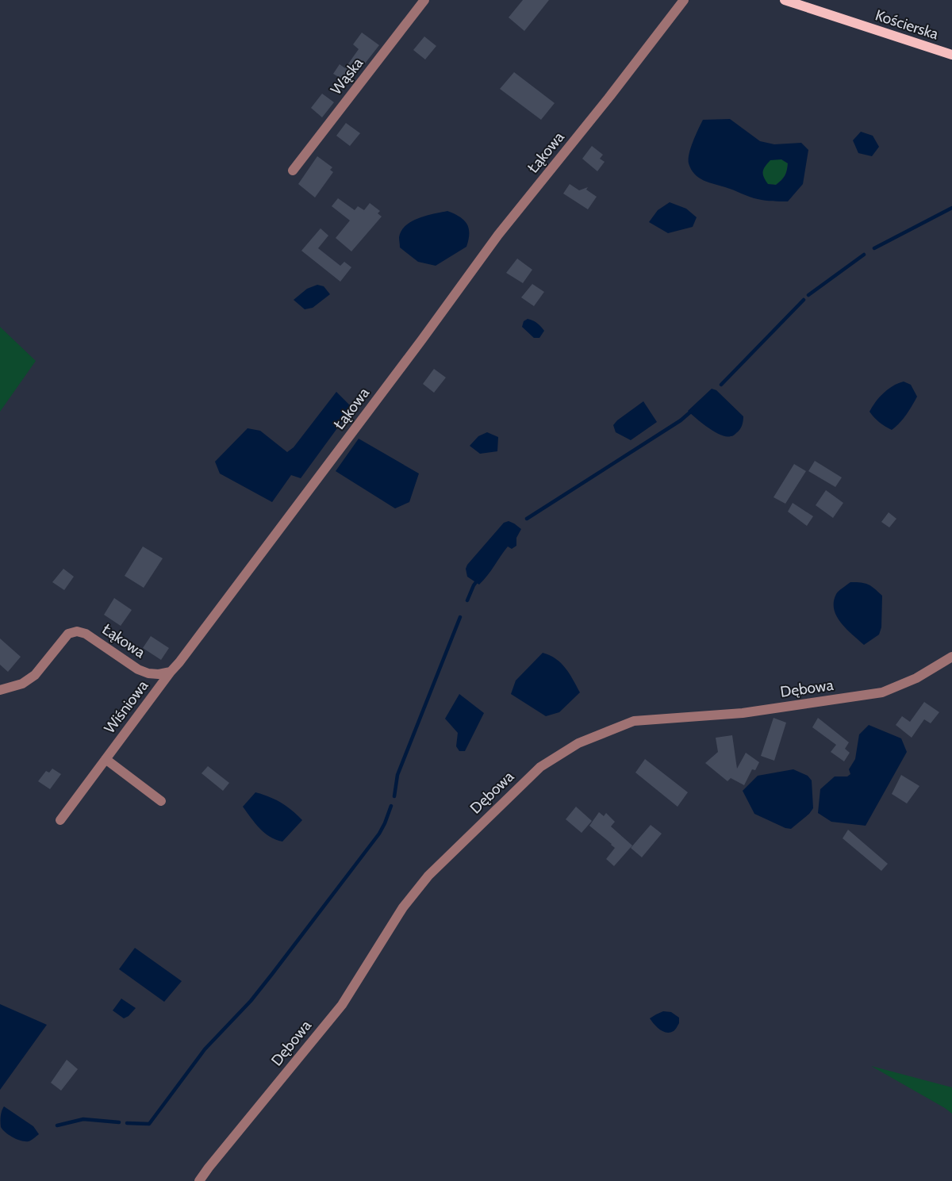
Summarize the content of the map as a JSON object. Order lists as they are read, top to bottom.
{
  "streets": {
    "main road": ["Kościerska"],
    "street": [
      "Wąska",
      "Łąkowa",
      "Dębowa",
      "Wiśniowa"
    ]
  },
  "crossings": [
    ["Łąkowa", "Wiśniowa"]
  ]
}
